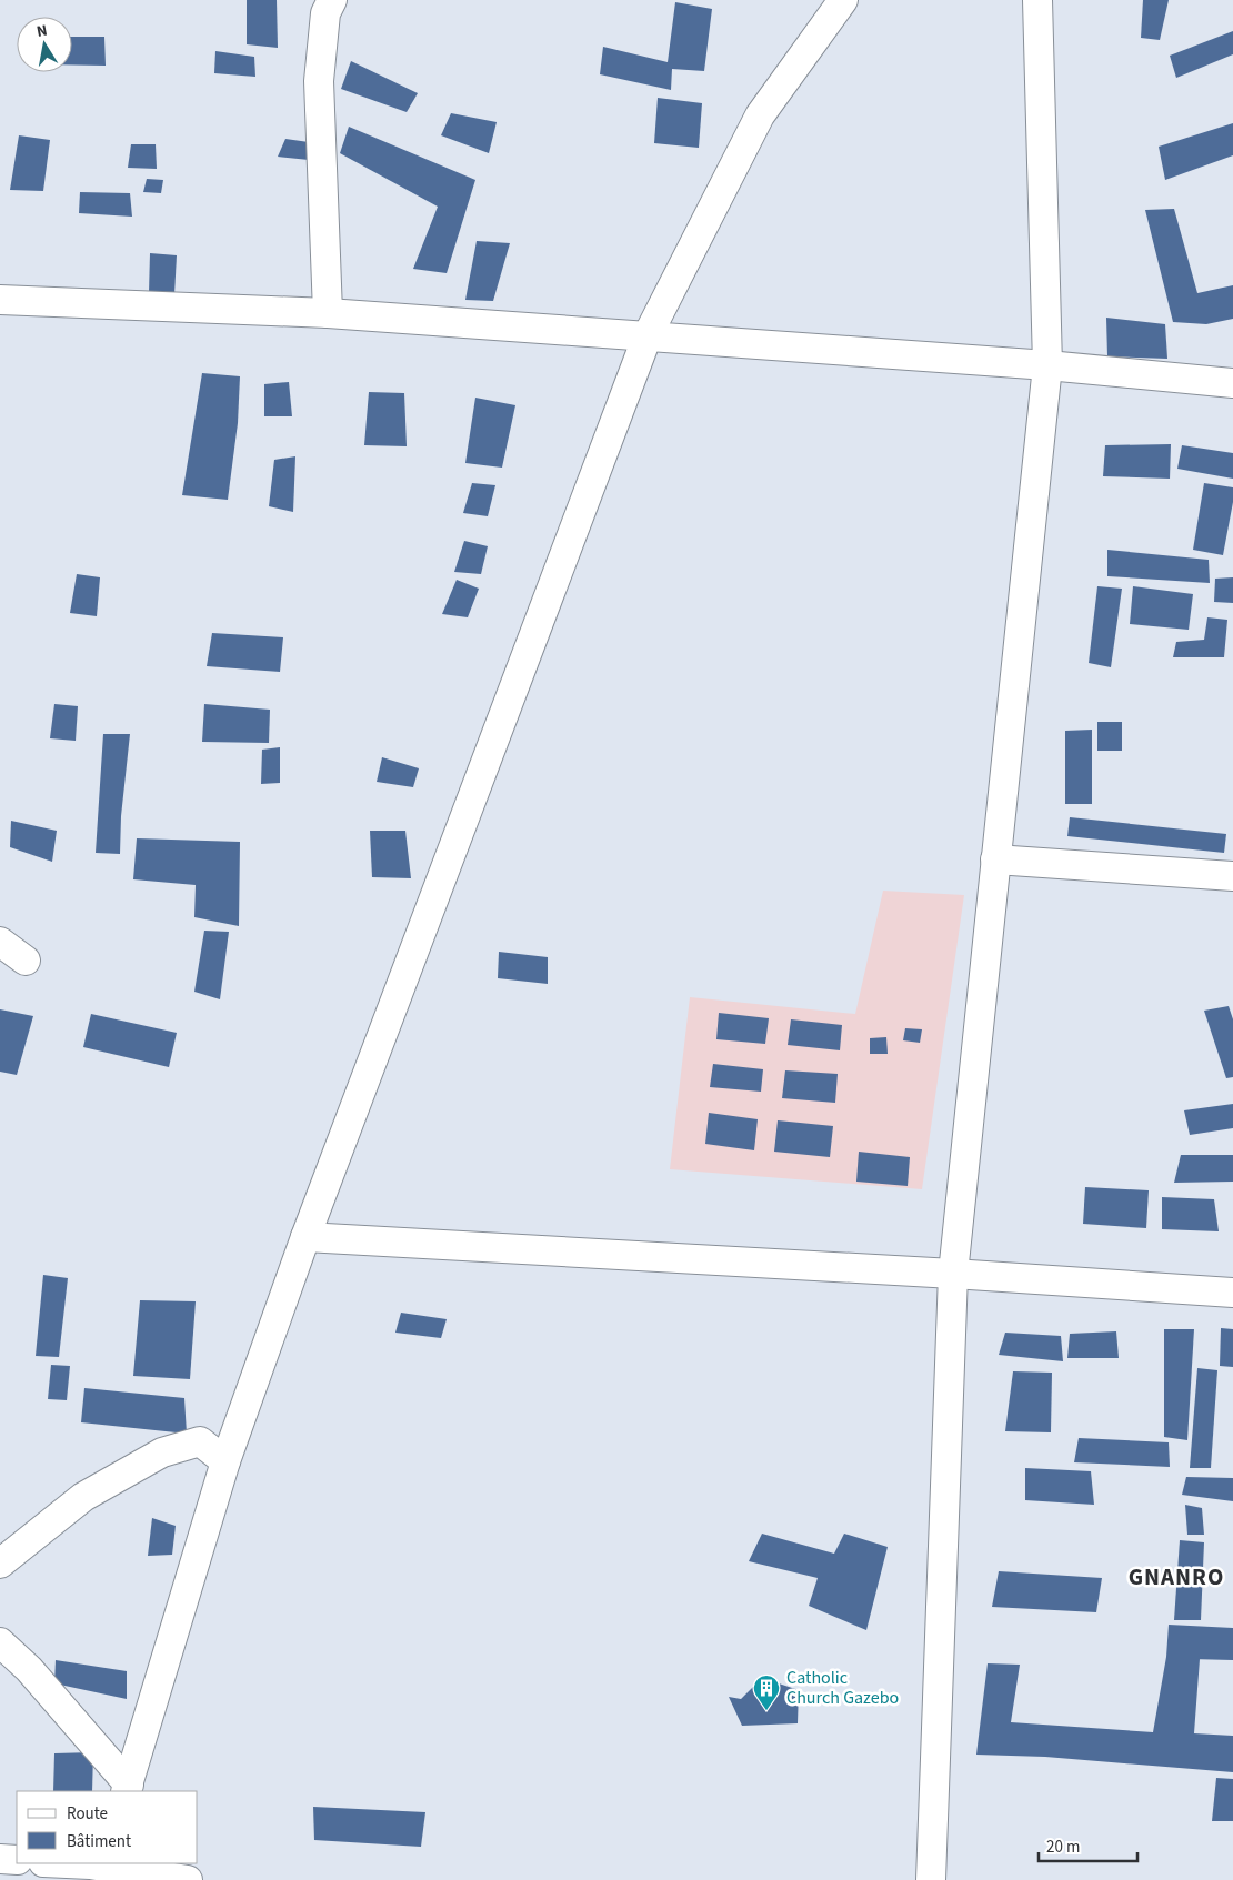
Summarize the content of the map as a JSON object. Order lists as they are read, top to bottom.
{
  "districts": ["GNANRO"],
  "places": {
    "building": ["Catholic Church Gazebo"]
  },
  "legend": ["Route", "Bâtiment"],
  "scale_bar": "20 m",
  "north": "top"
}
